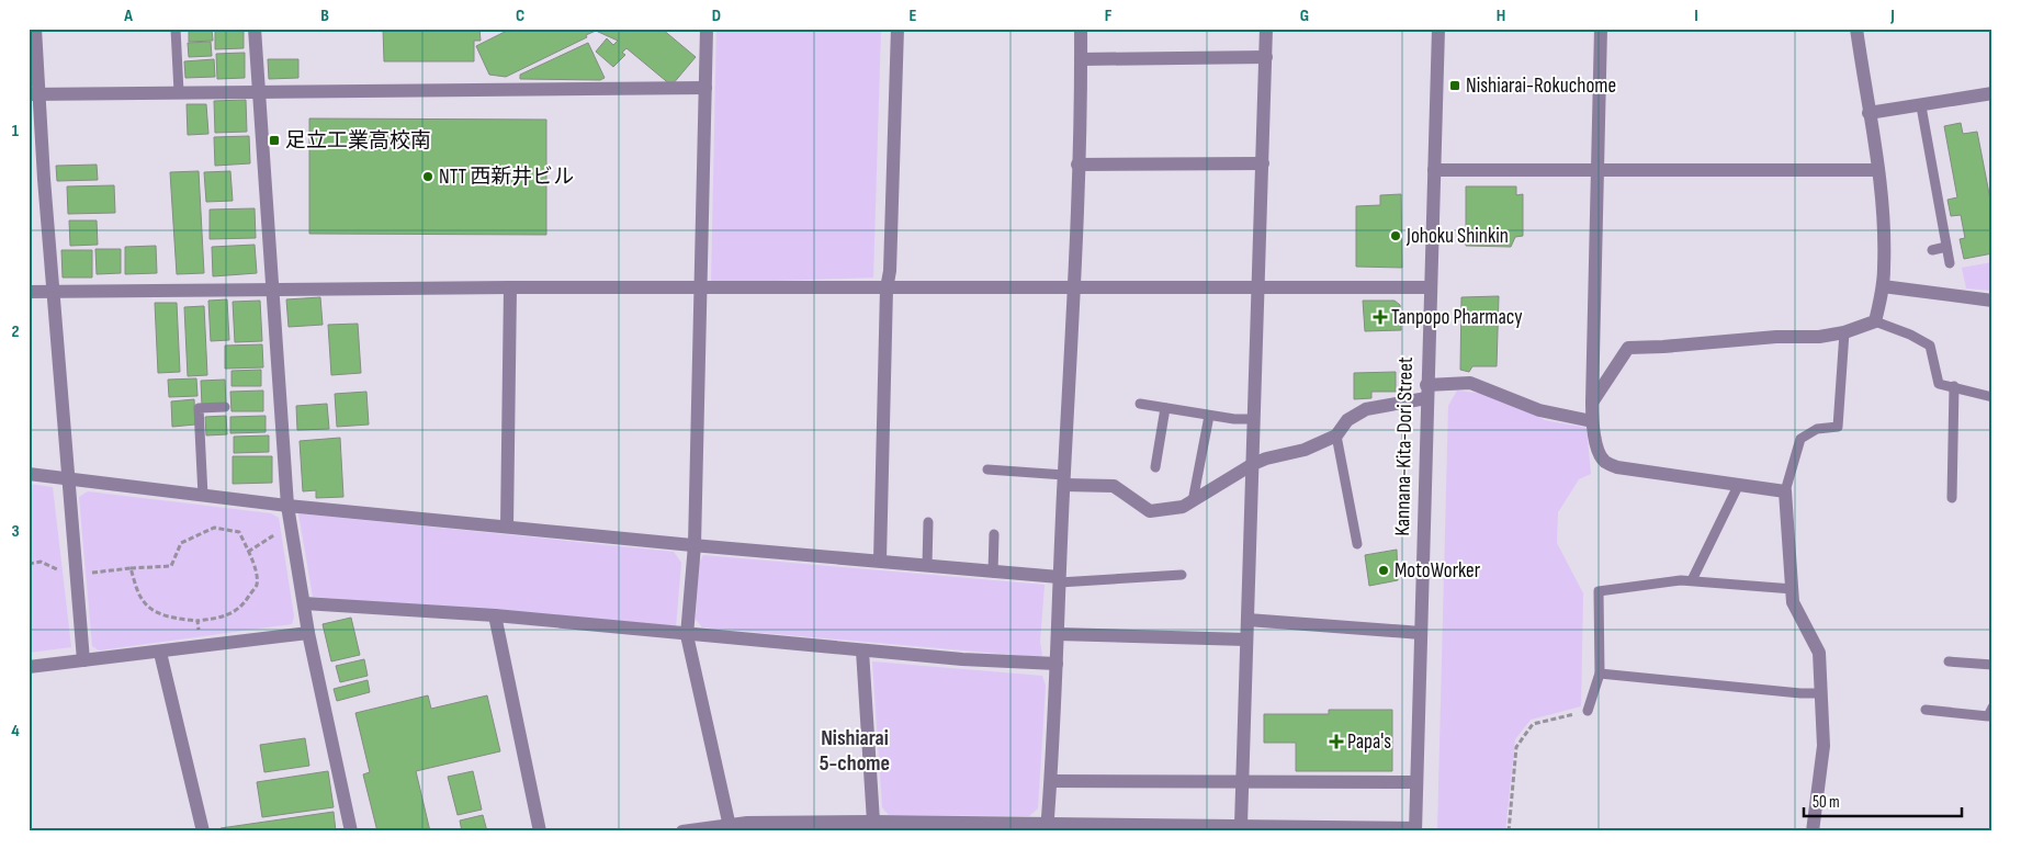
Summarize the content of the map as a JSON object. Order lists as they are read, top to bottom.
{
  "streets": {
    "street": ["Kannana-Kita-Dori Street"]
  },
  "districts": ["Nishiarai 5-chome"],
  "places": {
    "transit": ["Nishiarai-Rokuchome", "足立工業高校南"],
    "other": ["NTT 西新井ビル", "Johoku Shinkin", "MotoWorker"],
    "health": ["Tanpopo Pharmacy", "Papa's"]
  },
  "scale_bar": "50 m",
  "grid": {
    "columns": [
      "A",
      "B",
      "C",
      "D",
      "E",
      "F",
      "G",
      "H",
      "I",
      "J"
    ],
    "rows": [
      "1",
      "2",
      "3",
      "4"
    ]
  }
}
